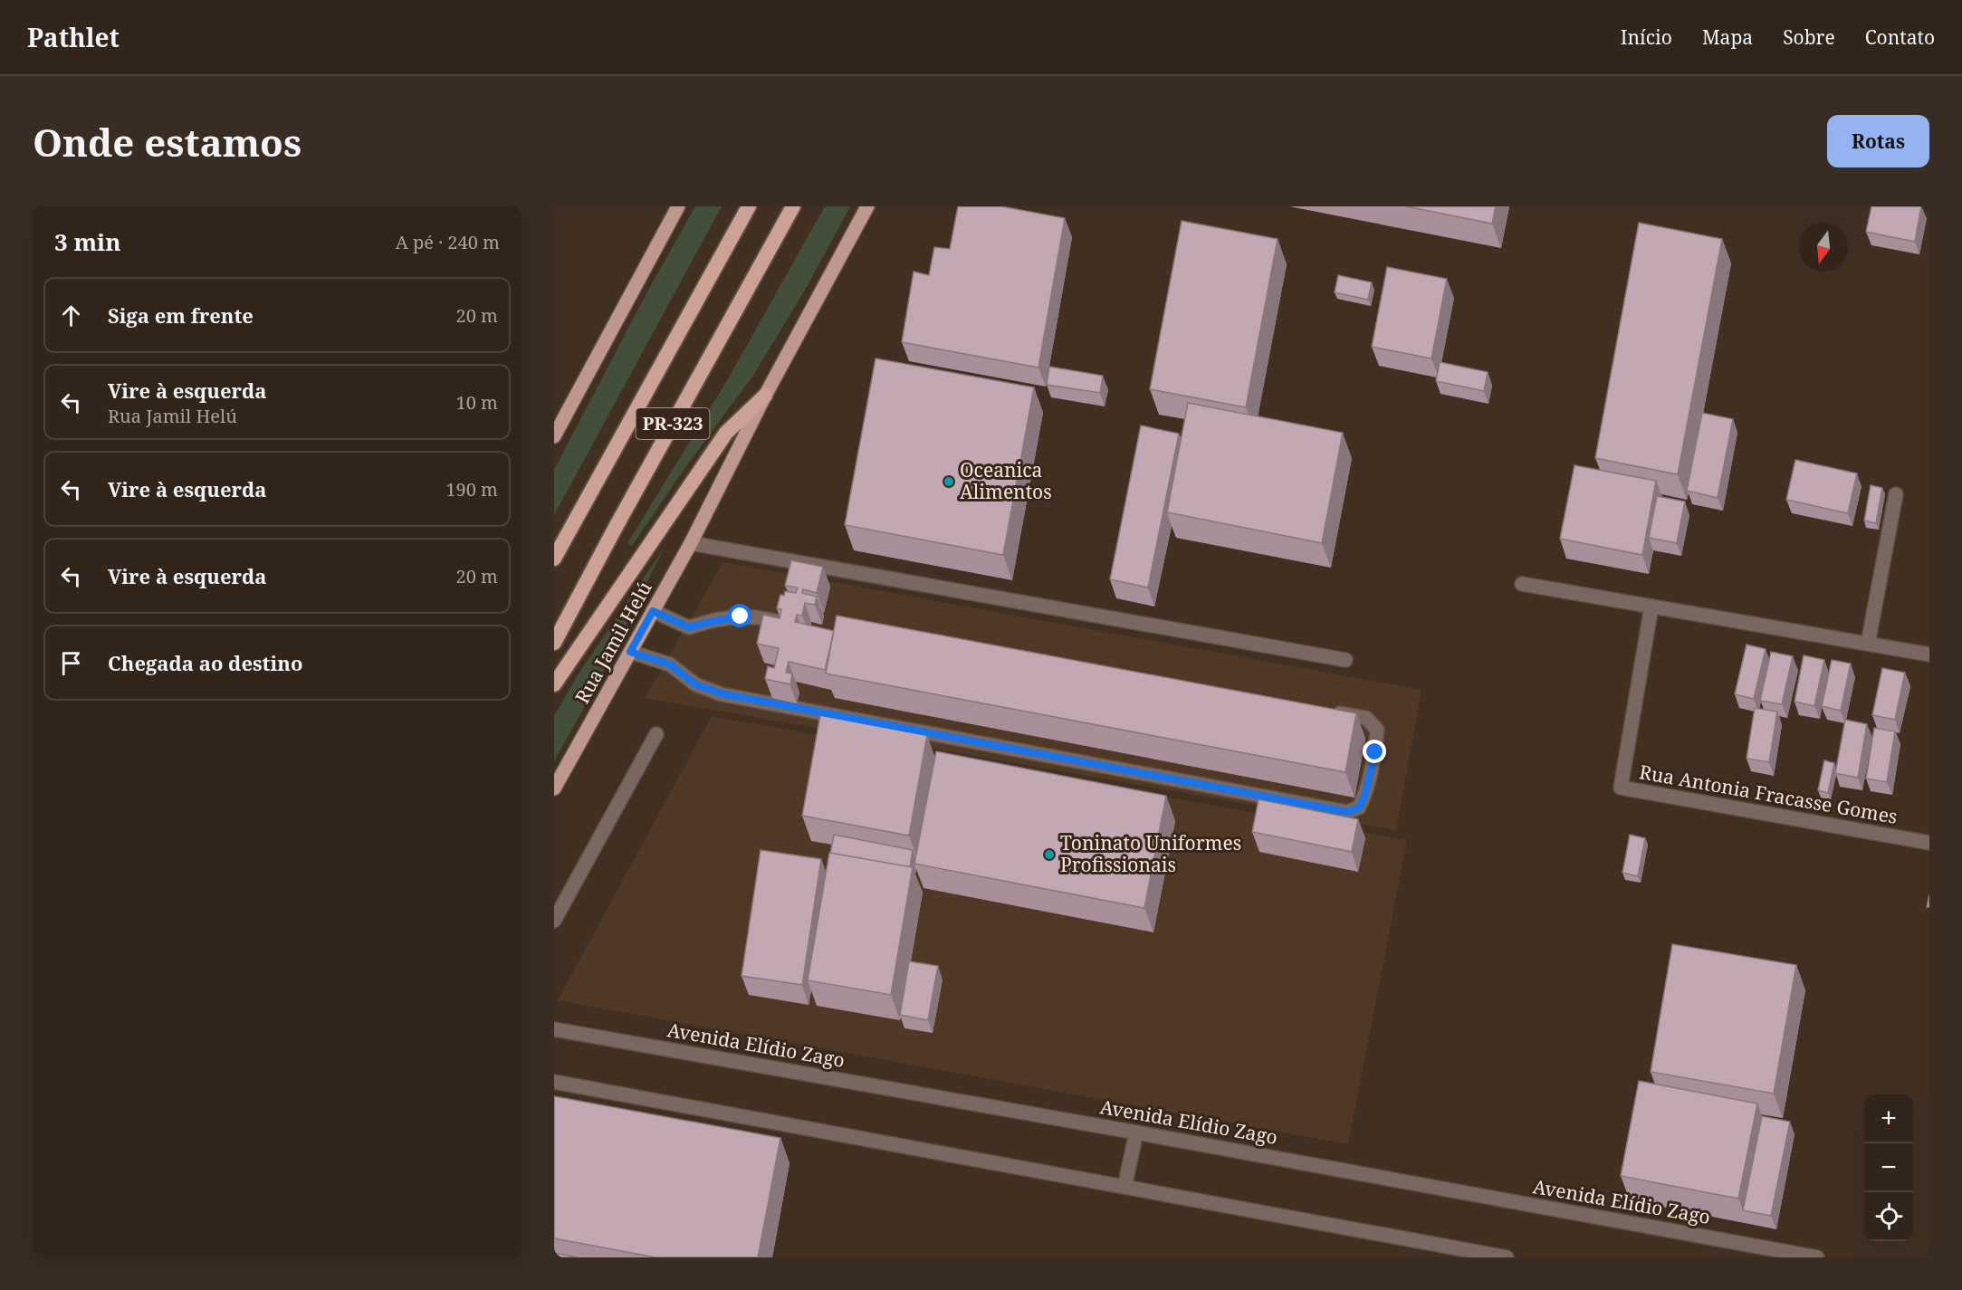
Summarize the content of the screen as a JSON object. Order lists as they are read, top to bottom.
{
  "streets": {
    "highway": ["PR-323"],
    "main road": ["Rua Jamil Helú"],
    "street": ["Rua Antonia Fracasse Gomes", "Avenida Elídio Zago"]
  },
  "places": ["Oceanica Alimentos", "Toninato Uniformes Profissionais"],
  "north": "bottom",
  "page": {
    "header": "Pathlet",
    "nav": [
      "Início",
      "Mapa",
      "Sobre",
      "Contato"
    ],
    "buttons": "Rotas",
    "title": "Onde estamos",
    "heading": ["3 min", "A pé · 240 m"],
    "list": [
      ["Siga em frente", "20 m"],
      ["Vire à esquerda", "Rua Jamil Helú", "10 m"],
      ["Vire à esquerda", "190 m"],
      ["Vire à esquerda", "20 m"],
      "Chegada ao destino"
    ],
    "map_buttons": ["+", "−"]
  }
}
